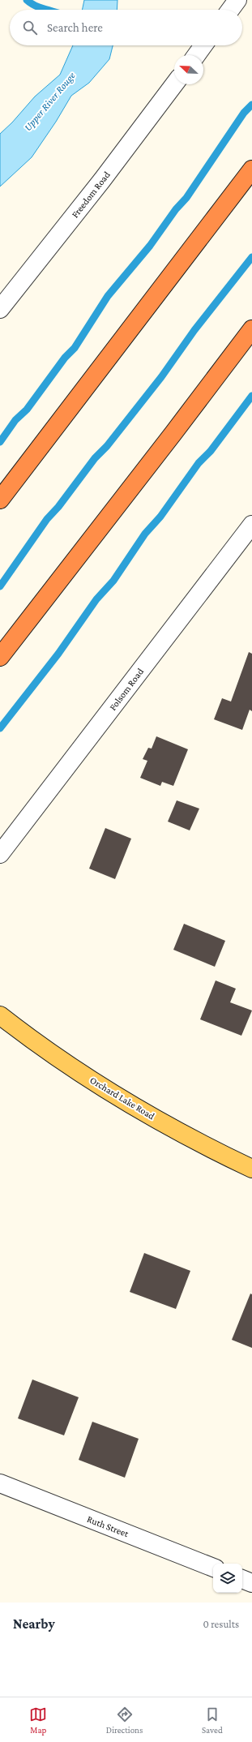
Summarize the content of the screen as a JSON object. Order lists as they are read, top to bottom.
{
  "streets": {
    "main road": ["Orchard Lake Road"],
    "street": ["Freedom Road", "Folsom Road", "Ruth Street"]
  },
  "water": ["Upper River Rouge"],
  "north": "top left",
  "page": {
    "search": "Search here",
    "heading": ["Nearby", "0 results"],
    "nav": ["Map", "Directions", "Saved"]
  }
}
